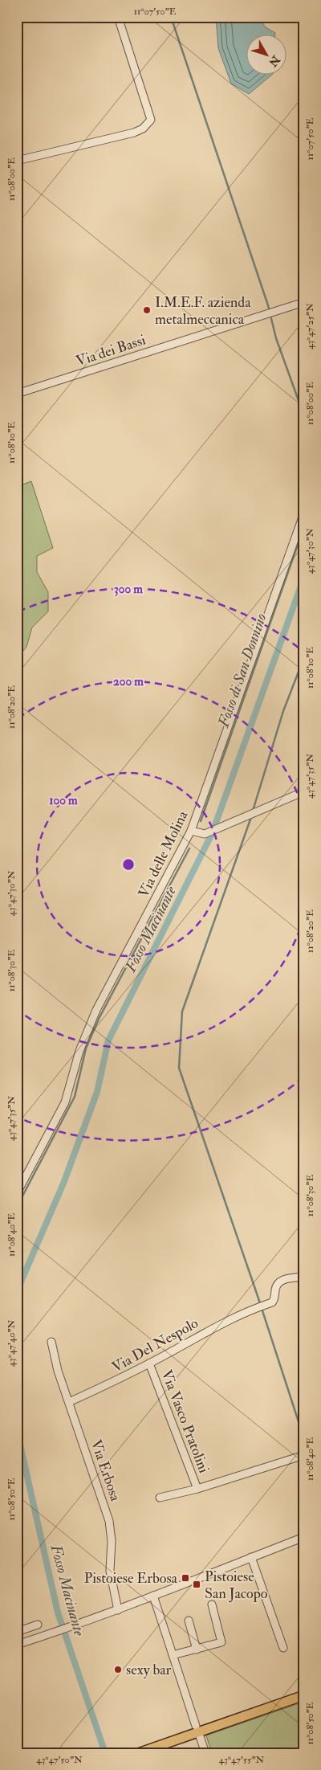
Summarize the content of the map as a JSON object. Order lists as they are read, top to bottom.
{
  "streets": {
    "street": [
      "Via dei Bassi",
      "Via delle Molina",
      "Via Del Nespolo",
      "Via Vasco Pratolini",
      "Via Erbosa"
    ]
  },
  "crossings": [
    ["Via Del Nespolo", "Via Vasco Pratolini"],
    ["Via Del Nespolo", "Via Erbosa"]
  ],
  "water": ["Fosso di San Donnino", "Fosso Macinante"],
  "places": {
    "other": ["I.M.E.F. azienda metalmeccanica", "sexy bar"],
    "transit": ["Pistoiese Erbosa", "Pistoiese San Jacopo"]
  },
  "north": "bottom right",
  "coordinates": [
    "11°07'50\"E",
    "11°08'00\"E",
    "43°47'25\"N",
    "11°08'10\"E",
    "43°47'30\"N",
    "11°08'20\"E",
    "43°47'35\"N",
    "11°08'30\"E",
    "11°08'40\"E",
    "43°47'40\"N",
    "11°08'50\"E",
    "43°47'50\"N",
    "43°47'55\"N"
  ],
  "rings": ["300 m", "200 m", "100 m"]
}
